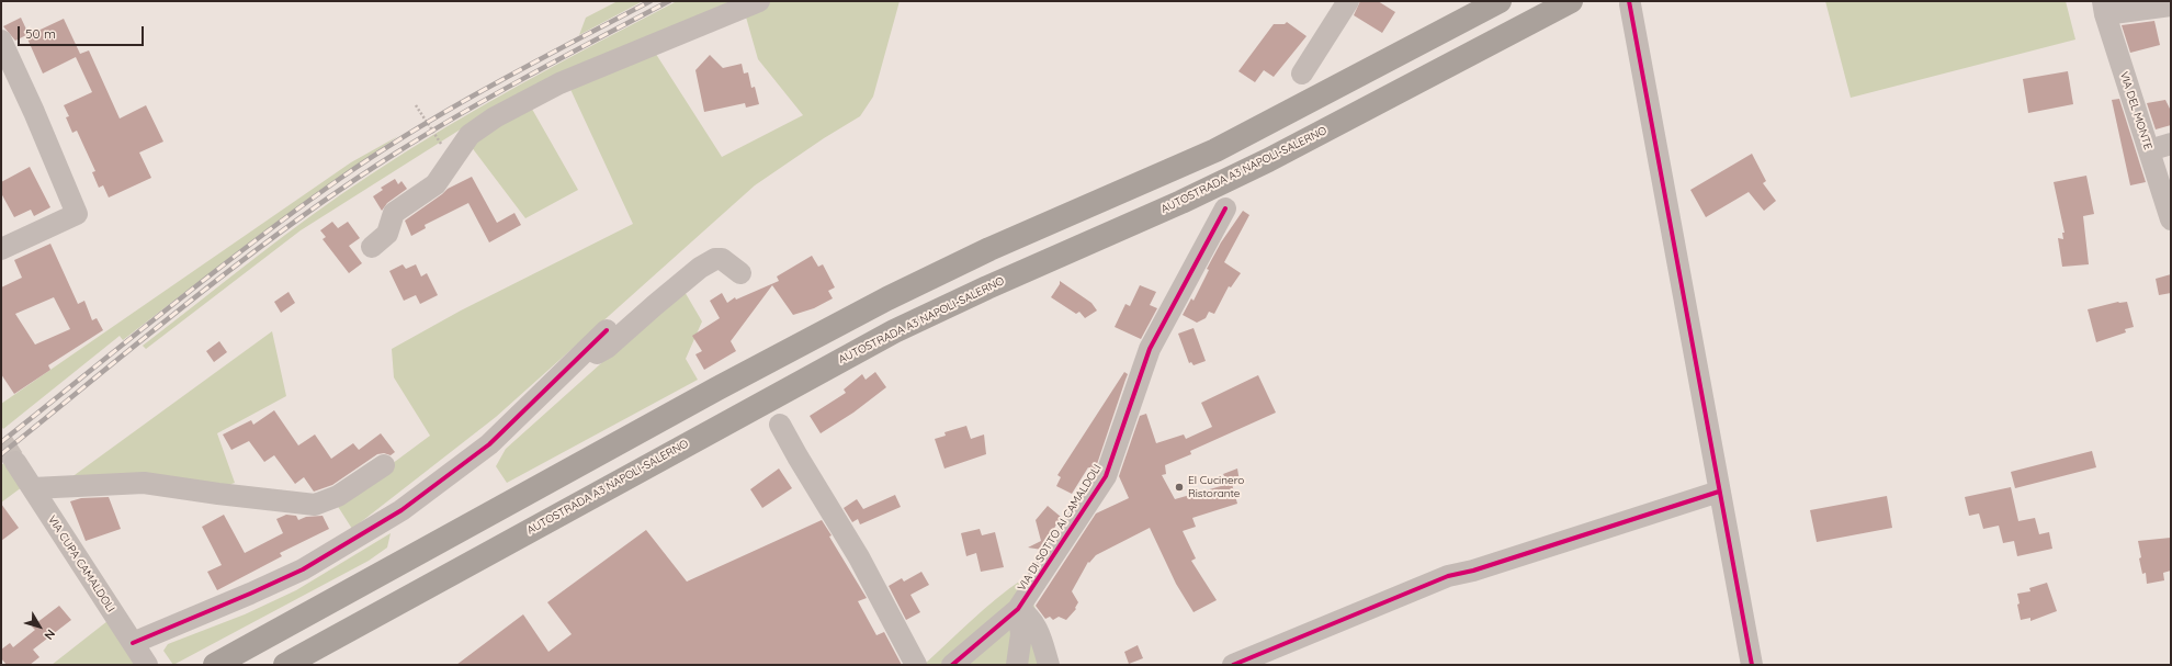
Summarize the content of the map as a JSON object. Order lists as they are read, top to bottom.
{
  "streets": {
    "highway": ["AUTOSTRADA A3 NAPOLI-SALERNO"],
    "street": ["VIA DEL MONTE", "VIA DI SOTTO AI CAMALDOLI", "VIA CUPA CAMALDOLI"]
  },
  "places": ["El Cucinero Ristorante"],
  "scale_bar": "50 m",
  "north": "bottom right"
}
